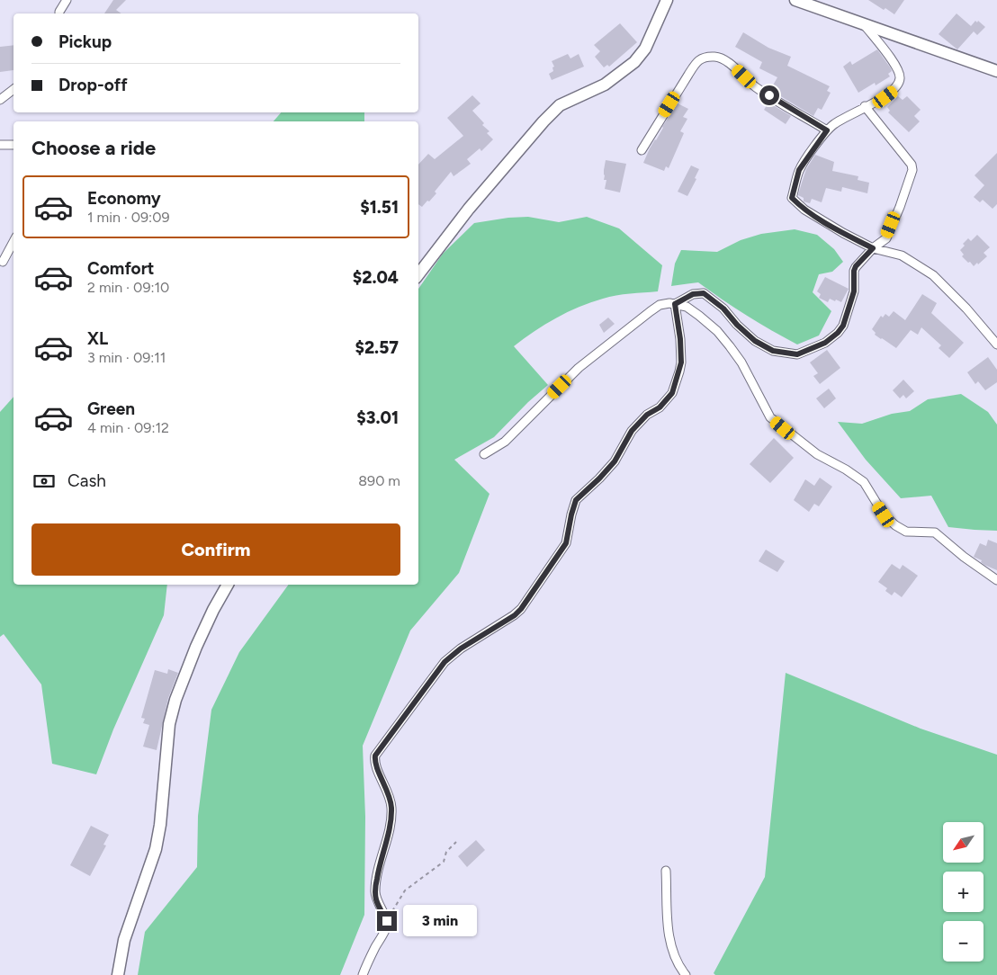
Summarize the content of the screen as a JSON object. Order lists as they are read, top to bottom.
{
  "north": "bottom left",
  "page": {
    "banner": ["Pickup", "Drop-off"],
    "heading": "Choose a ride",
    "list": [
      {
        "name": "Economy",
        "note": "1 min · 09:09",
        "value": "$1.51"
      },
      {
        "name": "Comfort",
        "note": "2 min · 09:10",
        "value": "$2.04"
      },
      {
        "name": "XL",
        "note": "3 min · 09:11",
        "value": "$2.57"
      },
      {
        "name": "Green",
        "note": "4 min · 09:12",
        "value": "$3.01"
      }
    ],
    "pay": ["Cash", "890 m"],
    "buttons": "Confirm",
    "map_buttons": ["+", "−"],
    "bubble": "3 min"
  }
}
